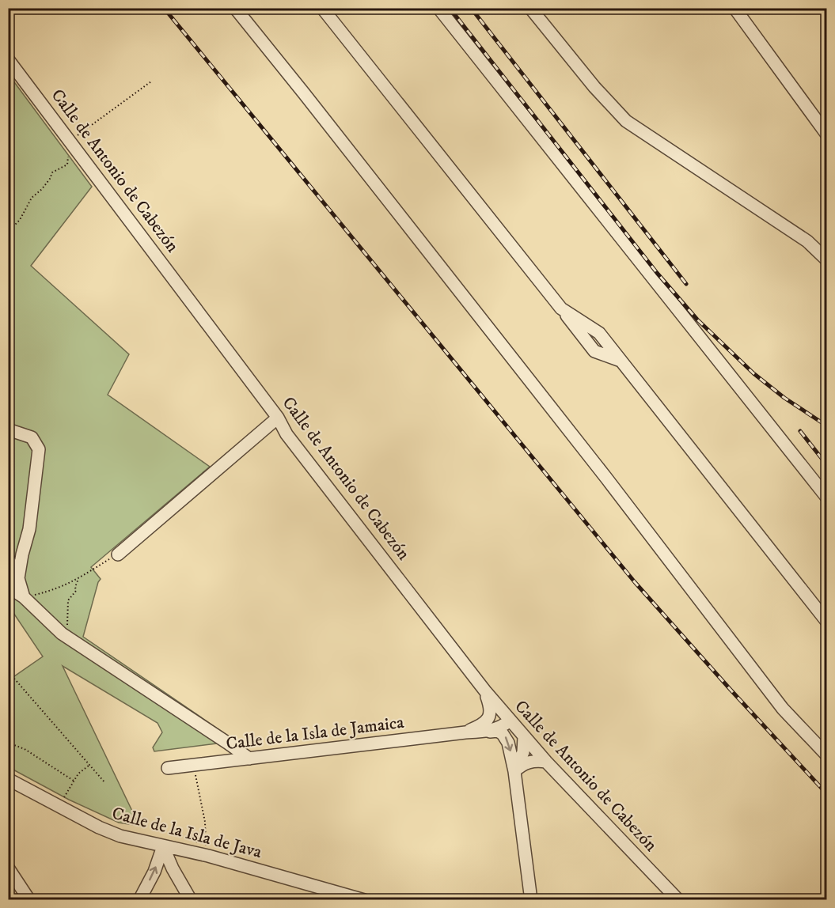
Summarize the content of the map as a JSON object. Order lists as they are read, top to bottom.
{
  "streets": {
    "street": ["Calle de Antonio de Cabezón", "Calle de la Isla de Jamaica", "Calle de la Isla de Java"]
  },
  "crossings": [
    ["Calle de Antonio de Cabezón", "Calle de la Isla de Jamaica"]
  ]
}
